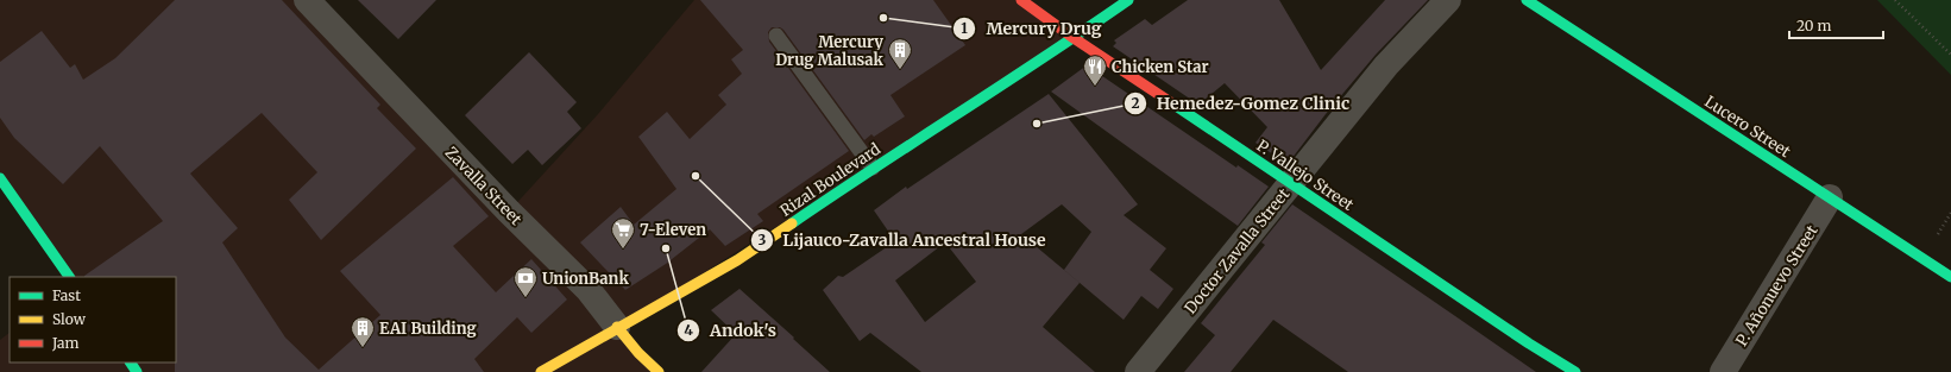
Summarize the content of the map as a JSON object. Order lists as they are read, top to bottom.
{
  "streets": {
    "street": [
      "Lucero Street",
      "P. Vallejo Street",
      "Rizal Boulevard",
      "Zavalla Street",
      "Doctor Zavalla Street",
      "P. Añonuevo Street"
    ]
  },
  "crossings": [
    ["Lucero Street", "P. Añonuevo Street"],
    ["P. Vallejo Street", "Rizal Boulevard"],
    ["P. Vallejo Street", "Doctor Zavalla Street"],
    ["Rizal Boulevard", "Zavalla Street"]
  ],
  "places": {
    "other": [
      "Mercury Drug",
      "Hemedez-Gomez Clinic",
      "Lijauco-Zavalla Ancestral House",
      "Andok's"
    ],
    "building": ["Mercury Drug Malusak", "EAI Building"],
    "restaurant": ["Chicken Star"],
    "supermarket": ["7-Eleven"],
    "bank": ["UnionBank"]
  },
  "legend": ["Fast", "Slow", "Jam"],
  "scale_bar": "20 m"
}
